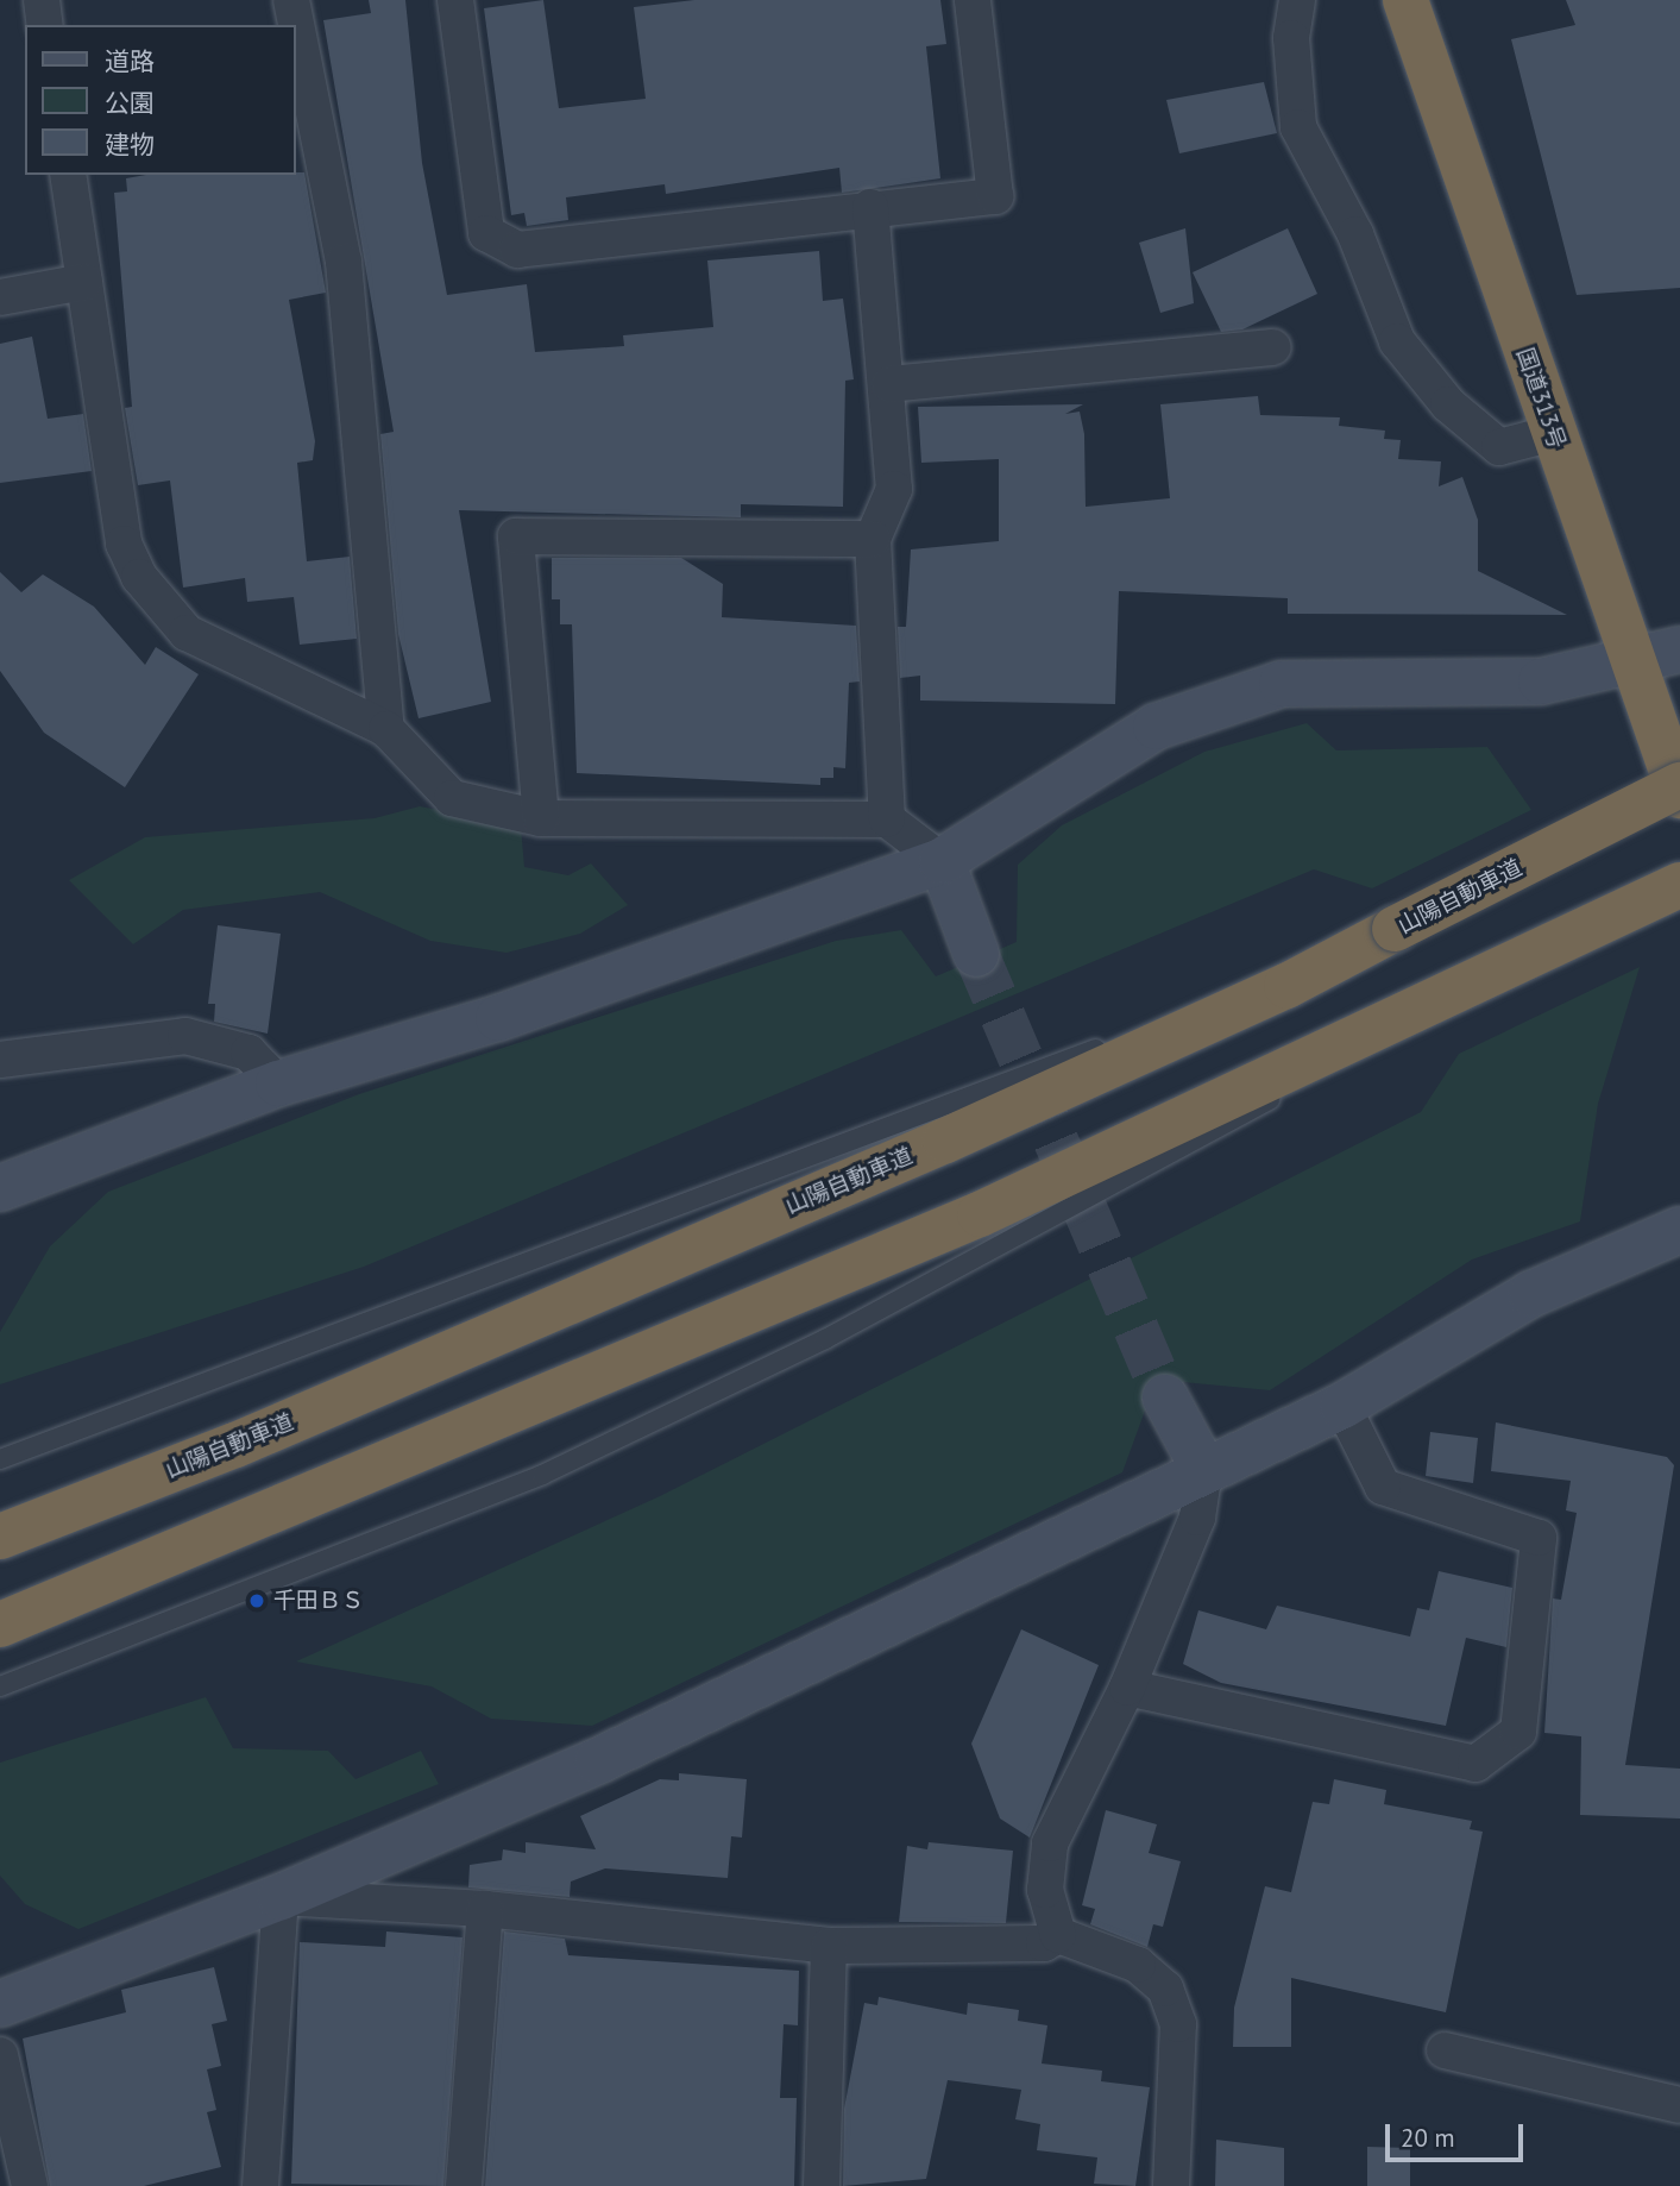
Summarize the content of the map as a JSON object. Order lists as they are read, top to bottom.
{
  "streets": {
    "highway": ["国道313号", "山陽自動車道"]
  },
  "places": ["千田ＢＳ"],
  "legend": ["道路", "公園", "建物"],
  "scale_bar": "20 m"
}
